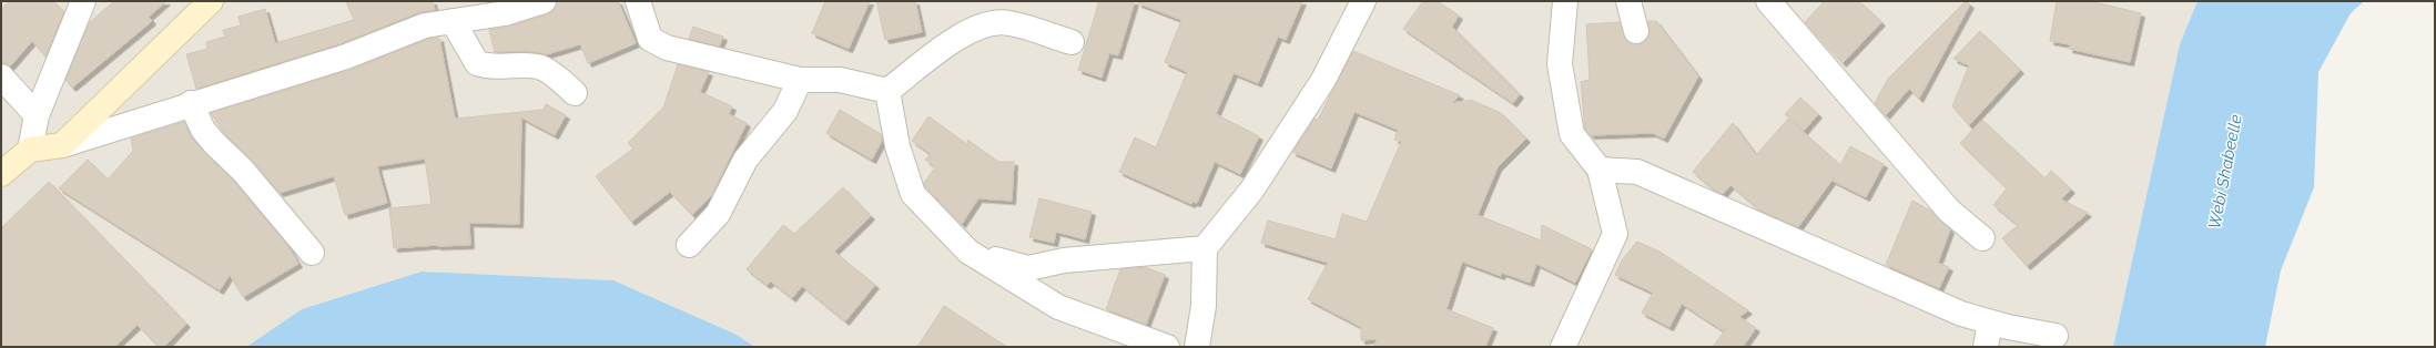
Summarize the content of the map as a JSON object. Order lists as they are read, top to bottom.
{
  "water": ["Webi Shabeelle"]
}
